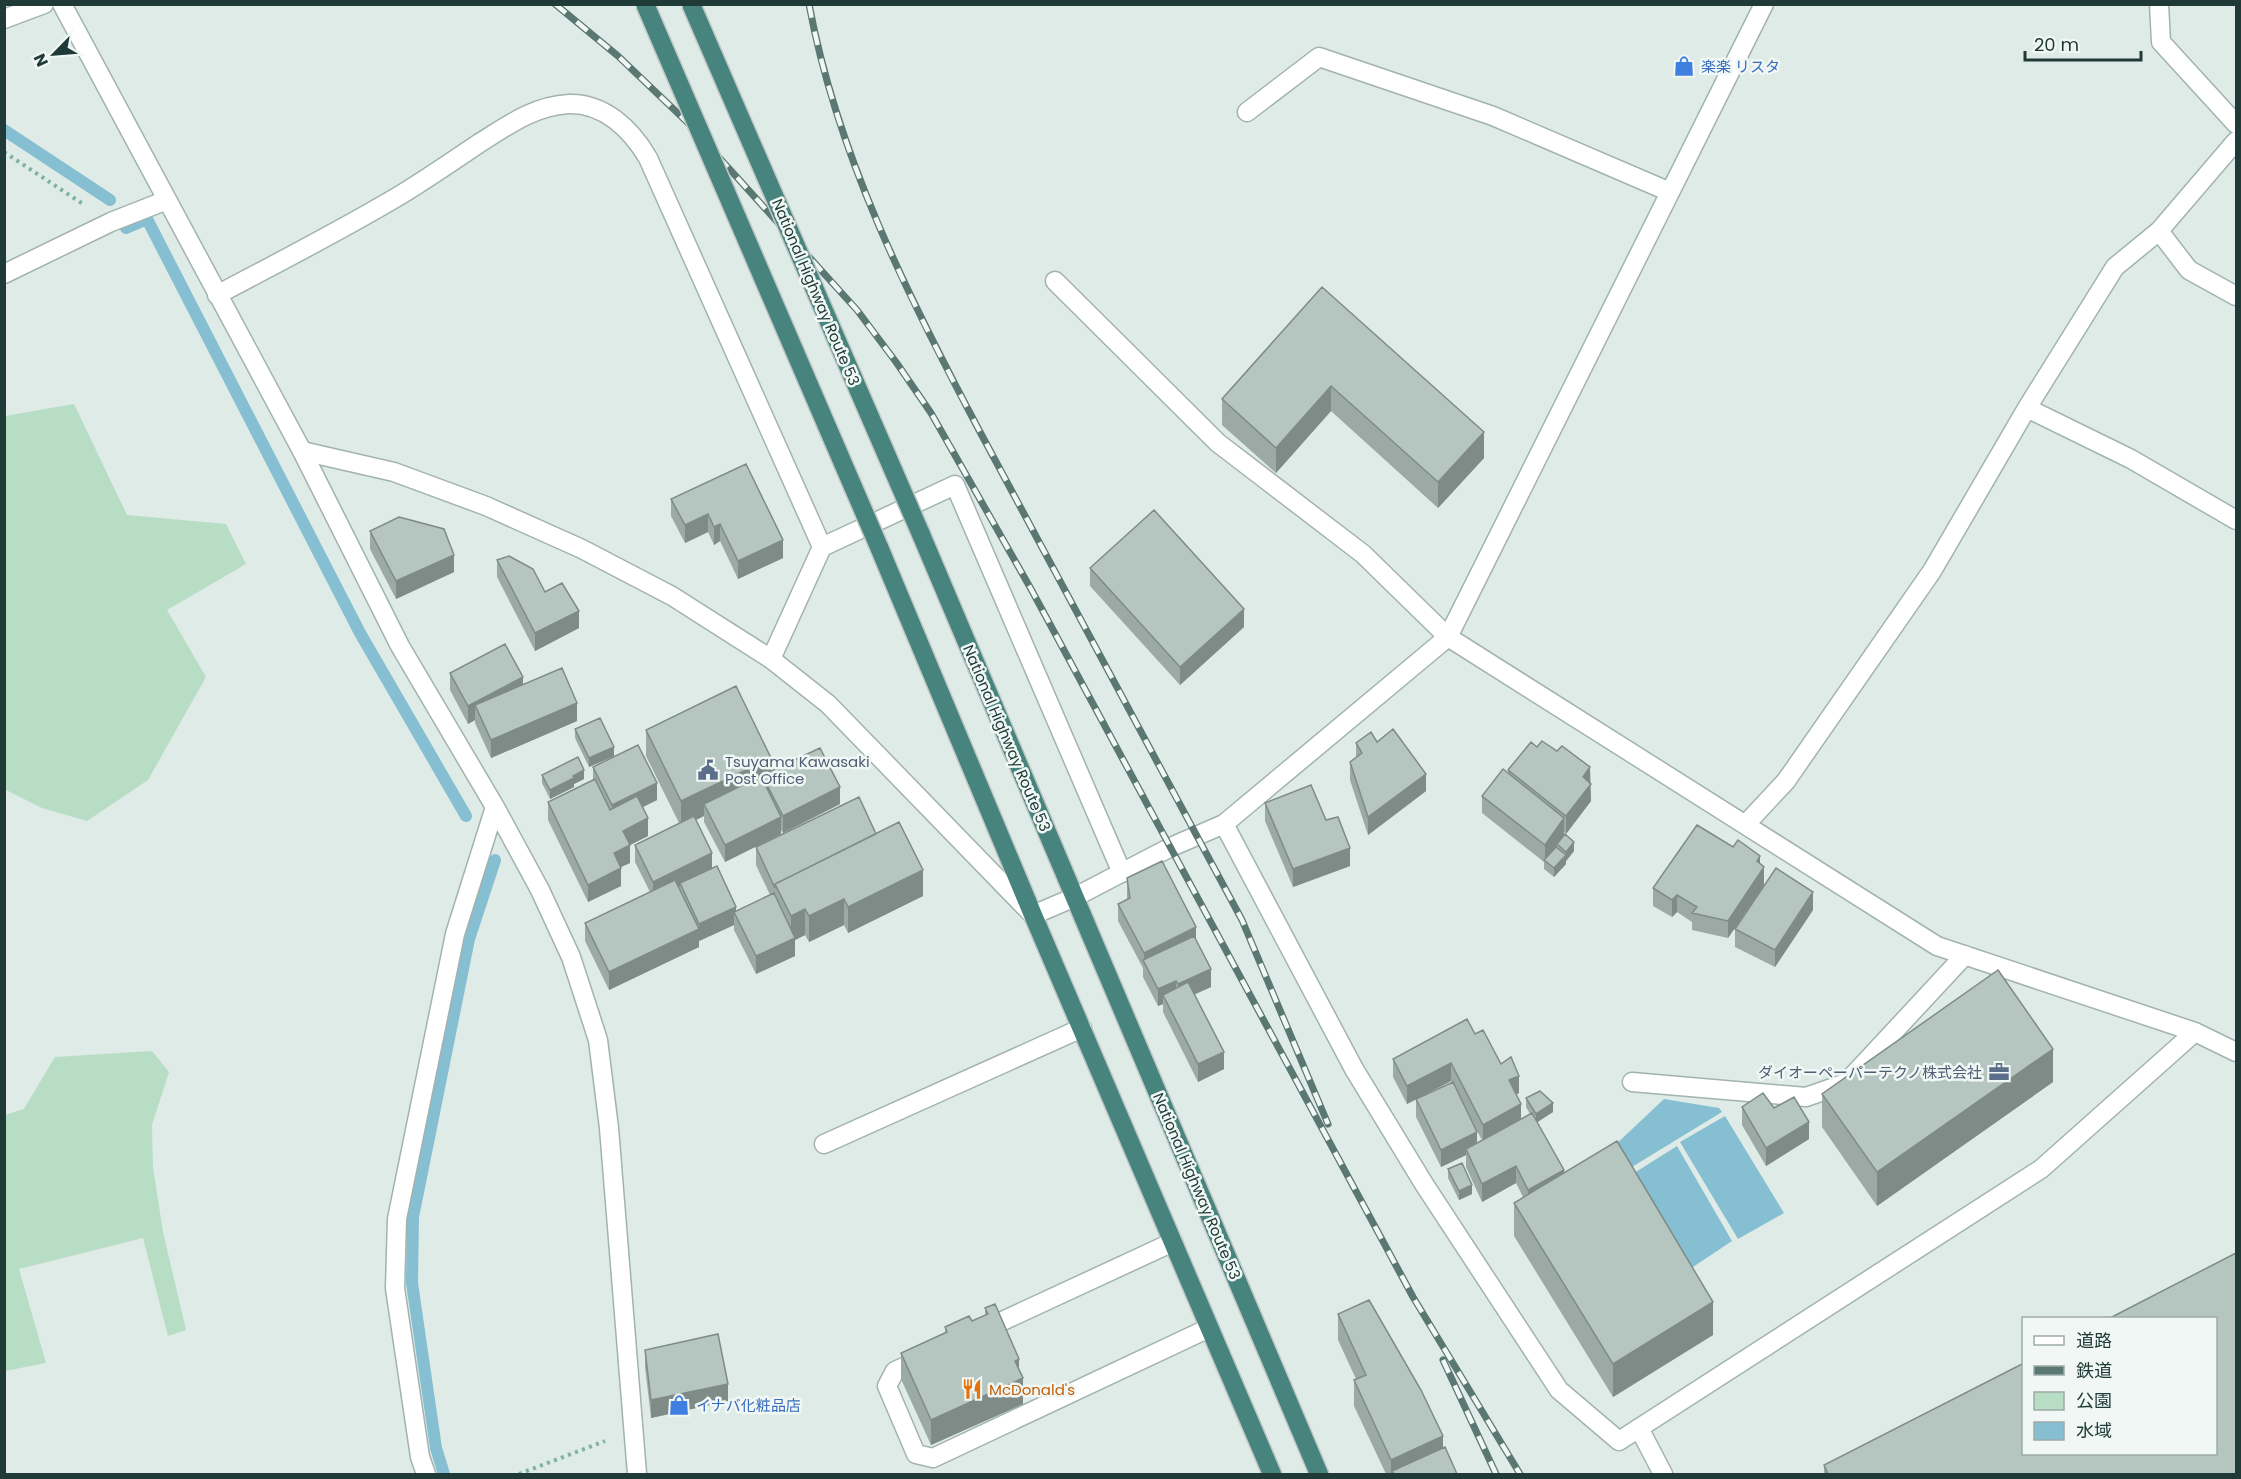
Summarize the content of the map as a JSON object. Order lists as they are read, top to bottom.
{
  "streets": {
    "highway": ["National Highway Route 53"]
  },
  "places": {
    "shop": ["楽楽 リスタ", "イナバ化粧品店"],
    "public building": ["Tsuyama Kawasaki Post Office"],
    "office": ["ダイオーペーパーテクノ株式会社"],
    "restaurant": ["McDonald's"]
  },
  "legend": [
    "道路",
    "鉄道",
    "公園",
    "水域"
  ],
  "scale_bar": "20 m",
  "north": "bottom left"
}
